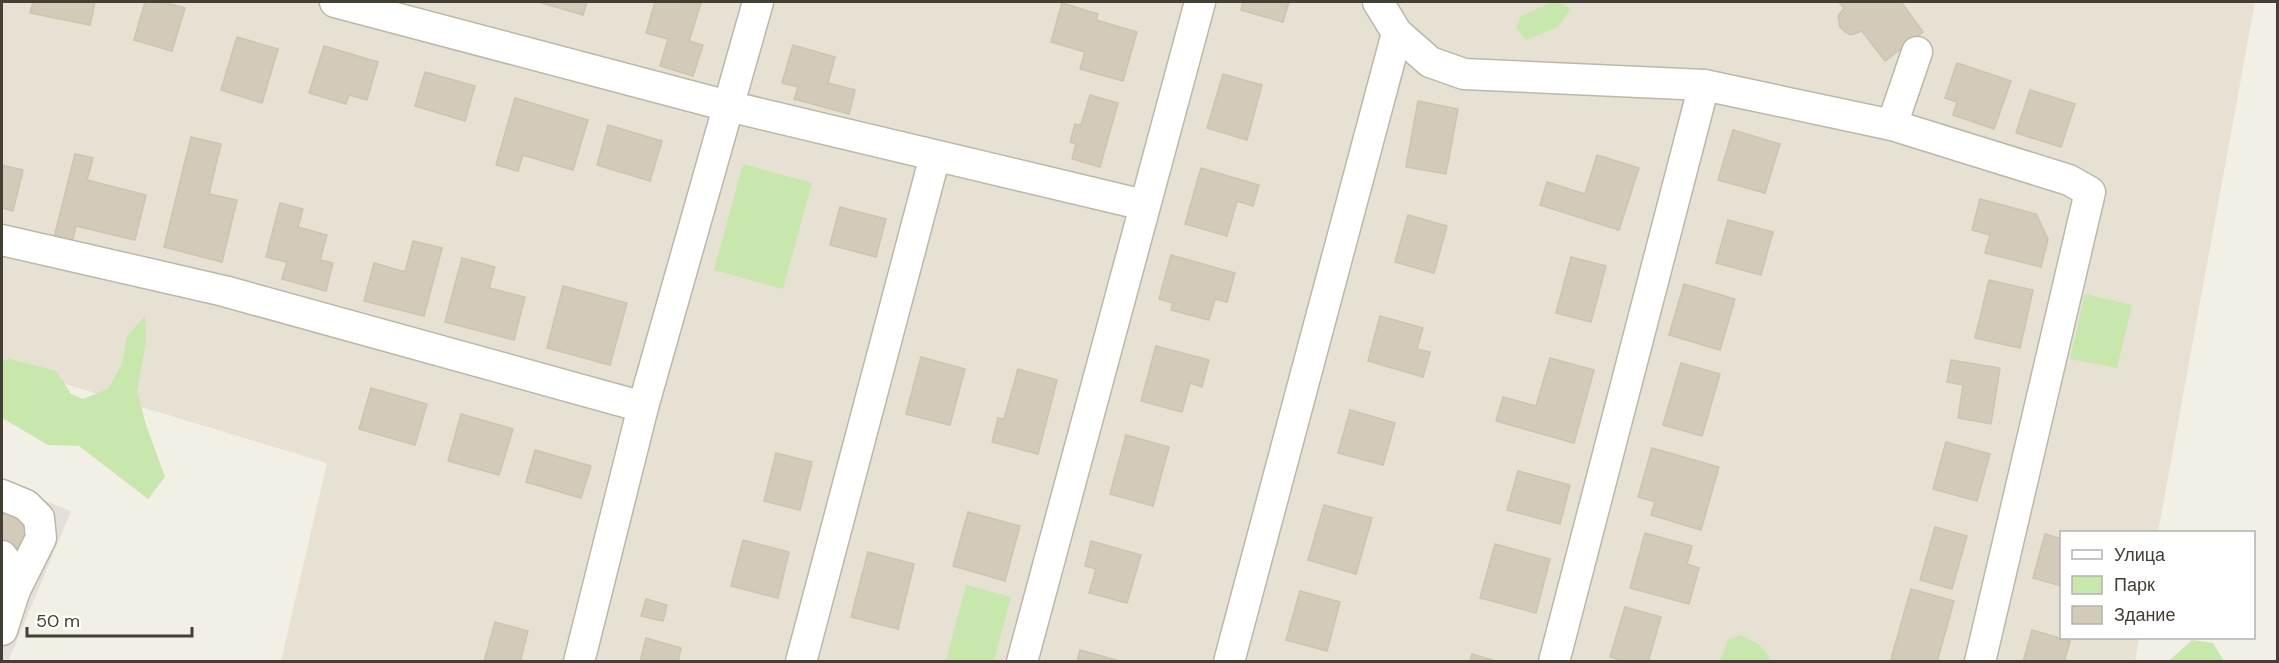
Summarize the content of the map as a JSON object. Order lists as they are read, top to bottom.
{
  "legend": ["Улица", "Парк", "Здание"],
  "scale_bar": "50 m"
}
